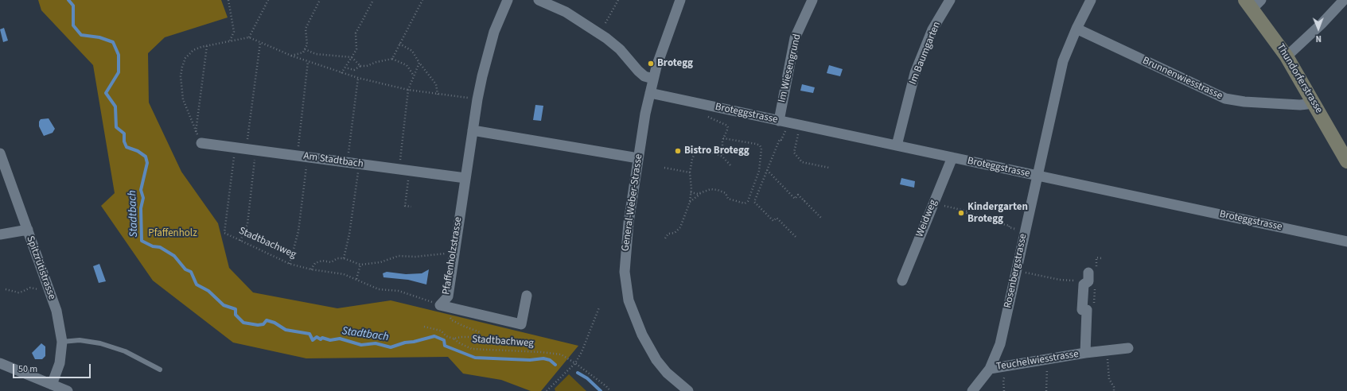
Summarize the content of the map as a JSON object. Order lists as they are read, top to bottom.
{
  "streets": {
    "street": [
      "Im Baumgarten",
      "Im Wiesengrund",
      "Brunnenwiesstrasse",
      "Thundorferstrasse",
      "Broteggstrasse",
      "Am Stadtbach",
      "General-Weber-Strasse",
      "Weidweg",
      "Pfaffenholzstrasse",
      "Spitzrütistrasse",
      "Rosenbergstrasse",
      "Teuchelwiesstrasse"
    ],
    "path": ["Stadtbachweg"]
  },
  "crossings": [
    ["Im Baumgarten", "Broteggstrasse"],
    ["Im Wiesengrund", "Broteggstrasse"],
    ["Brunnenwiesstrasse", "Thundorferstrasse"],
    ["Brunnenwiesstrasse", "Rosenbergstrasse"],
    ["Broteggstrasse", "General-Weber-Strasse"],
    ["Broteggstrasse", "Weidweg"],
    ["Broteggstrasse", "Rosenbergstrasse"],
    ["Am Stadtbach", "Stadtbachweg"],
    ["Am Stadtbach", "Pfaffenholzstrasse"],
    ["Stadtbachweg", "Pfaffenholzstrasse"],
    ["Rosenbergstrasse", "Teuchelwiesstrasse"]
  ],
  "water": ["Stadtbach"],
  "parks": ["Pfaffenholz"],
  "places": ["Brotegg", "Bistro Brotegg", "Kindergarten Brotegg"],
  "scale_bar": "50 m",
  "north": "bottom"
}
